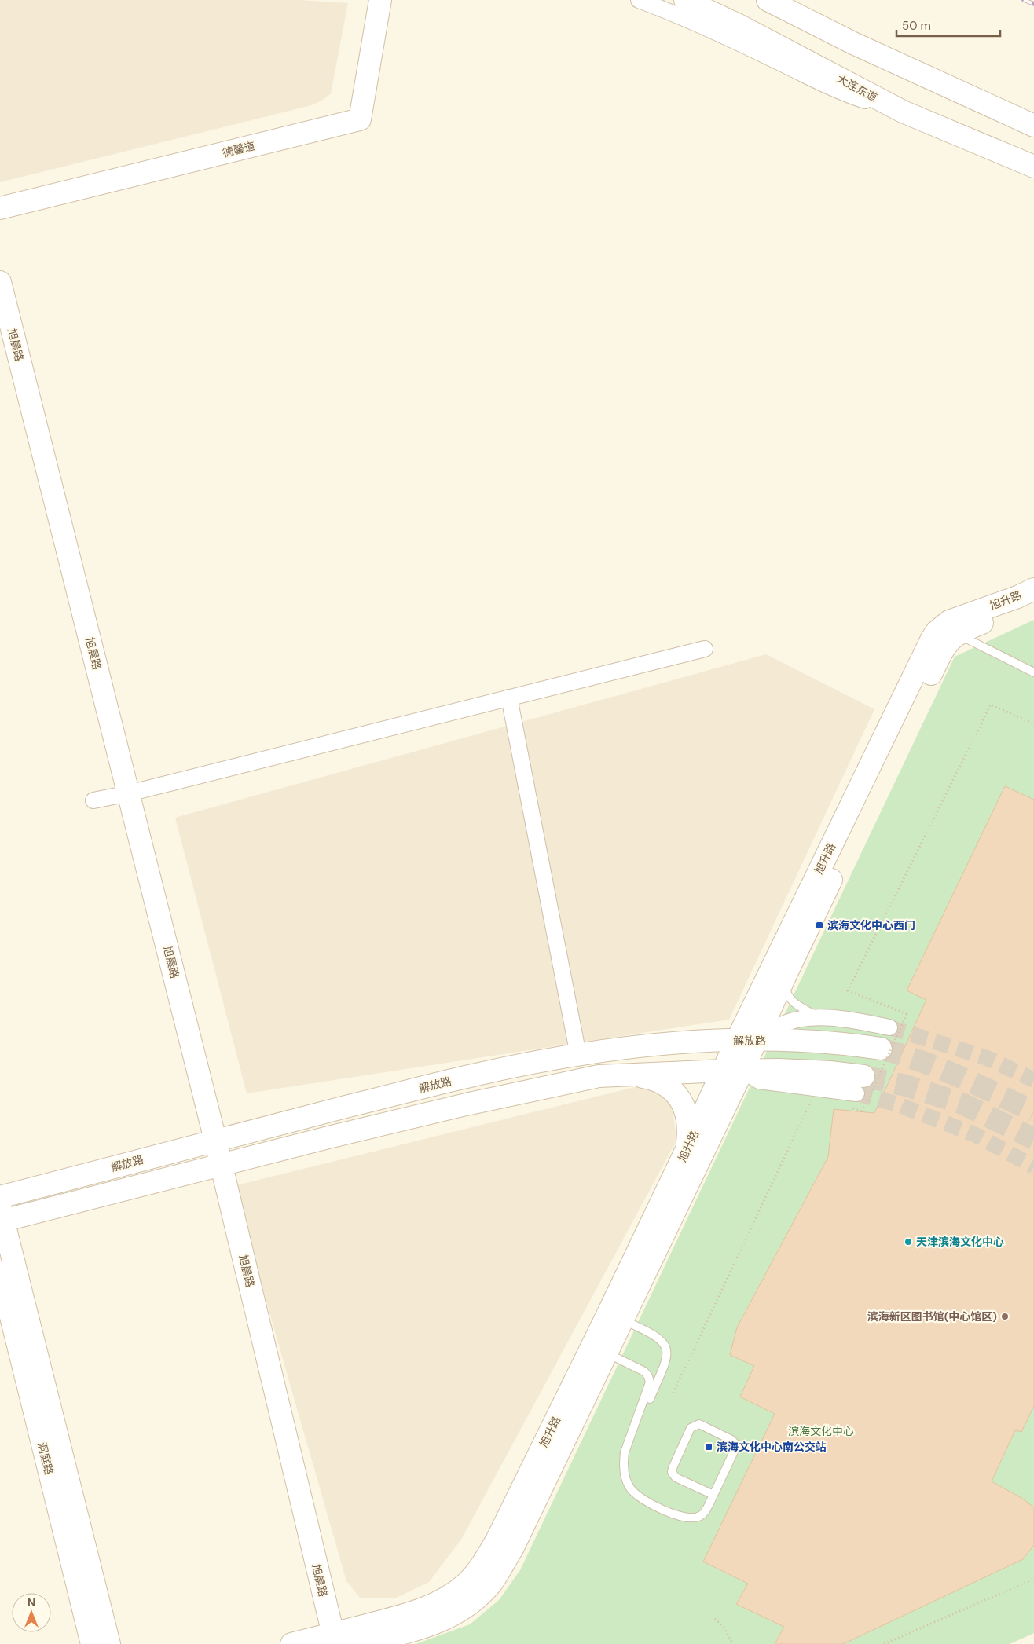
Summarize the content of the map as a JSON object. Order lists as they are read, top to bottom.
{
  "streets": {
    "street": [
      "大连东道",
      "德馨道",
      "旭晨路",
      "旭升路",
      "解放路",
      "洞庭路"
    ]
  },
  "crossings": [
    ["旭晨路", "旭升路"],
    ["旭晨路", "解放路"],
    ["旭升路", "解放路"]
  ],
  "parks": ["滨海文化中心"],
  "places": {
    "transit": ["滨海文化中心西门", "滨海文化中心南公交站"],
    "other": ["天津滨海文化中心", "滨海新区图书馆(中心馆区)"]
  },
  "scale_bar": "50 m",
  "north": "top"
}
